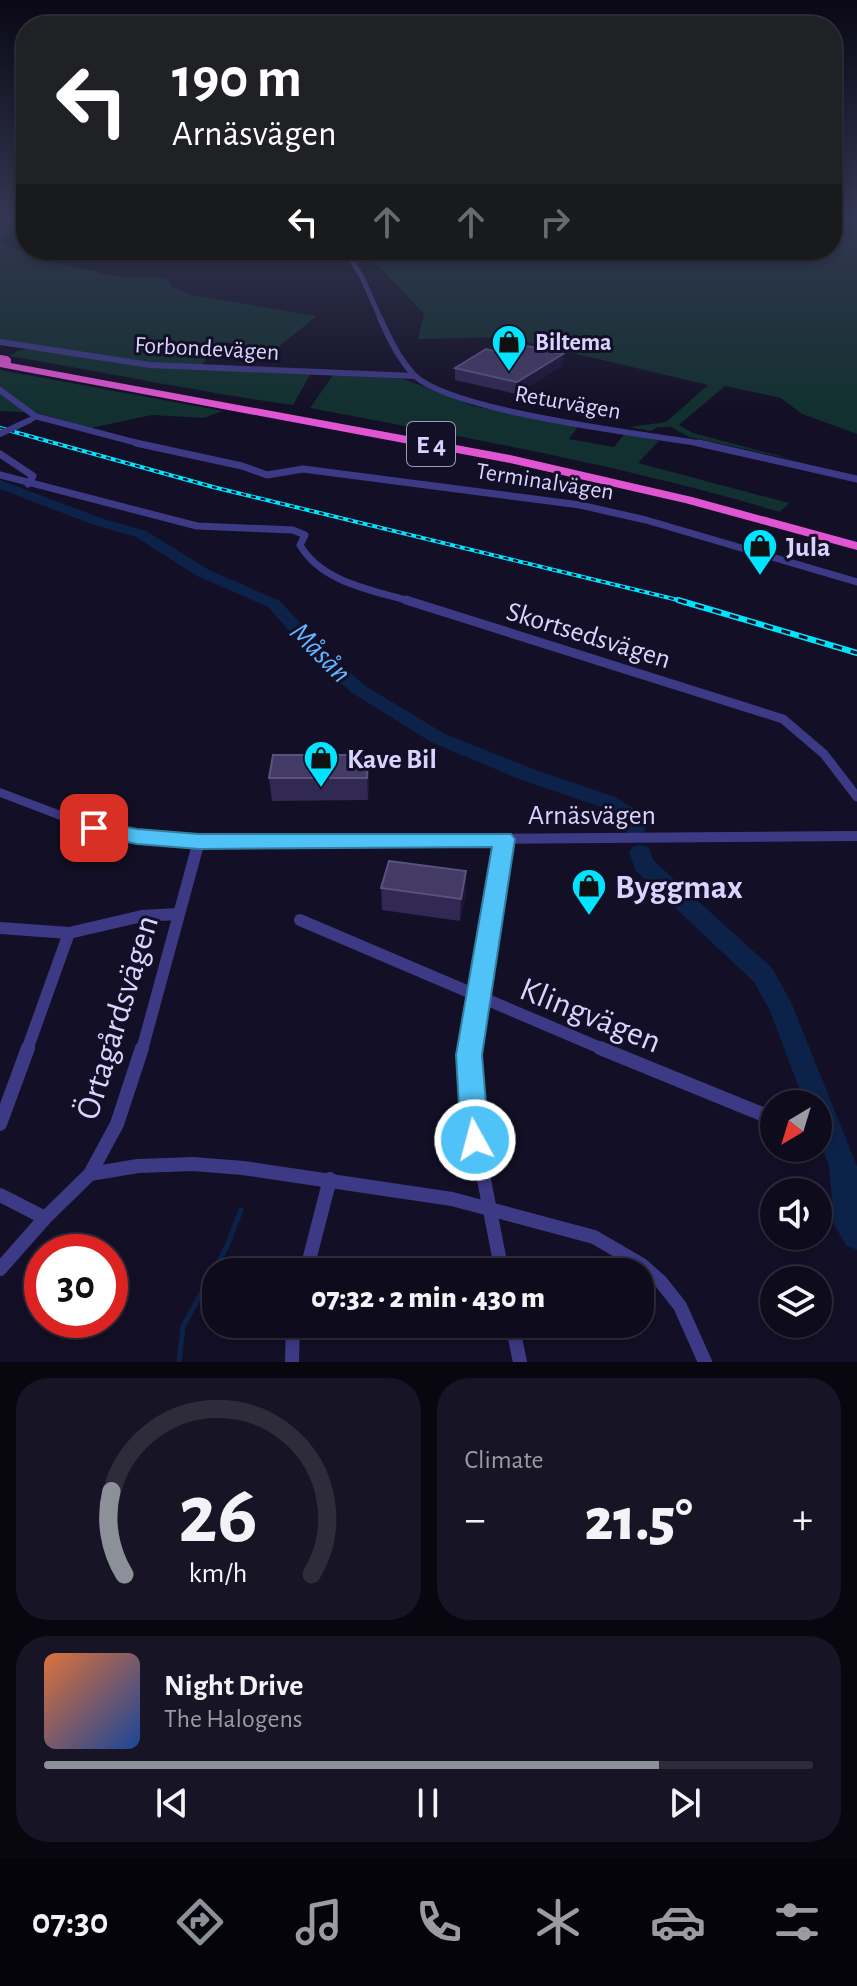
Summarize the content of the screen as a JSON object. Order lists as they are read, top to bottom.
{
  "streets": {
    "highway": ["E 4"],
    "street": [
      "Forbondevägen",
      "Returvägen",
      "Terminalvägen",
      "Skortsedsvägen",
      "Arnäsvägen",
      "Klingvägen",
      "Örtagårdsvägen"
    ]
  },
  "crossings": [
    ["Forbondevägen", "Returvägen"],
    ["Arnäsvägen", "Örtagårdsvägen"]
  ],
  "water": ["Måsån"],
  "places": {
    "shop": [
      "Biltema",
      "Jula",
      "Kave Bil",
      "Byggmax"
    ]
  },
  "north": "bottom left",
  "page": {
    "turn": ["190 m", "Arnäsvägen"],
    "limit": "30",
    "trip": "07:32 · 2 min · 430 m",
    "tile": "Climate",
    "heat": ["−", "21.5°", "+"],
    "song": ["Night Drive", "The Halogens"],
    "tabs": "07:30",
    "gauge": ["26", "km/h"]
  }
}
